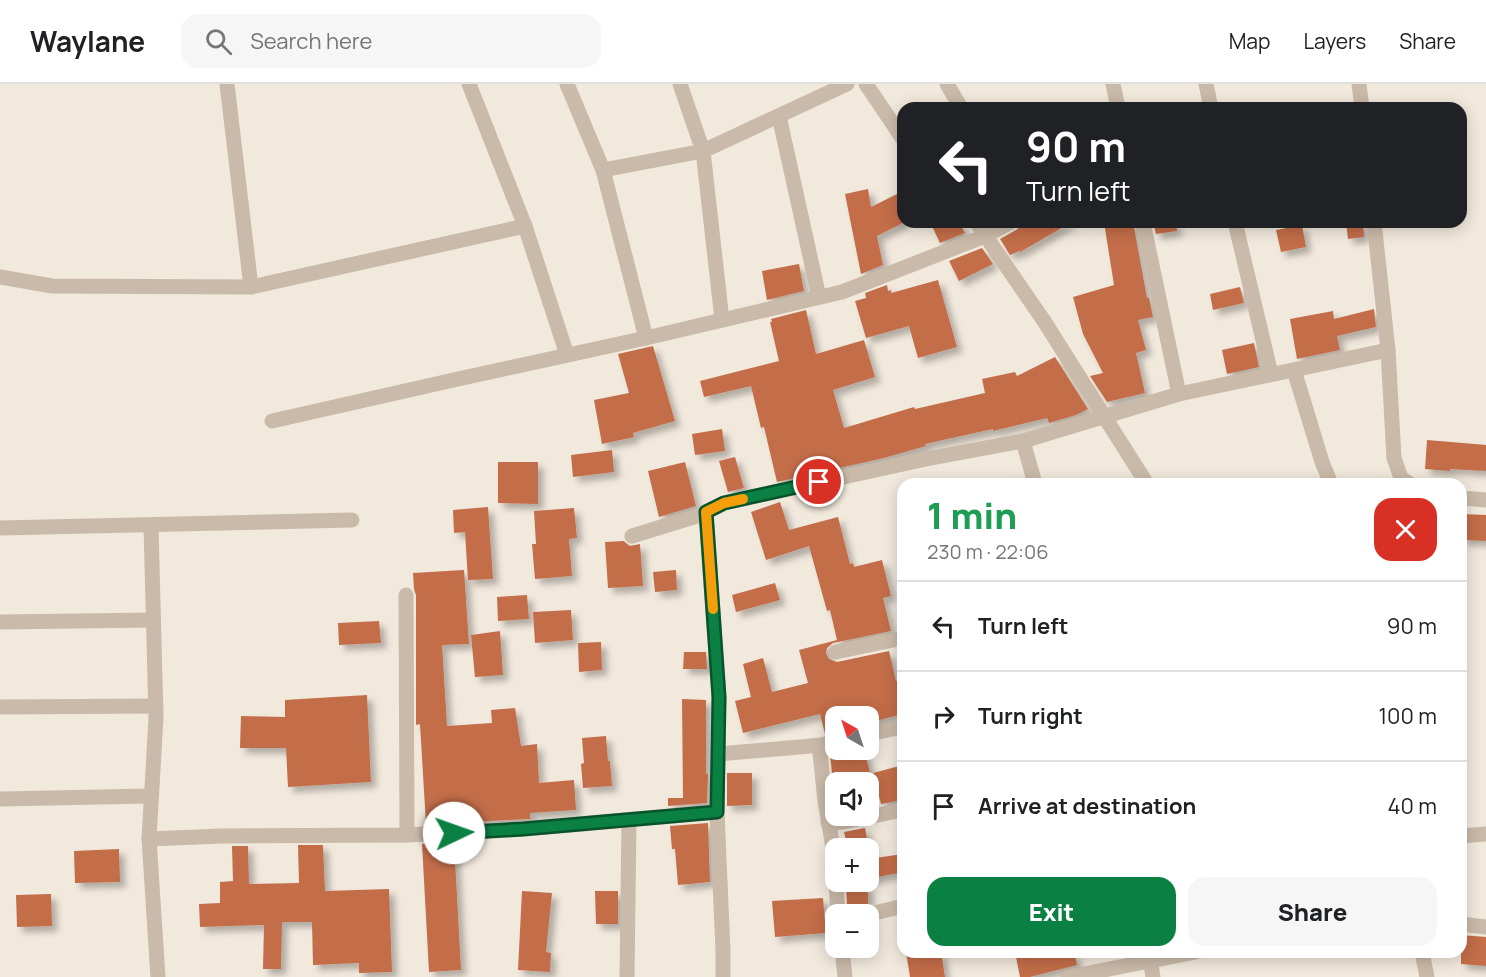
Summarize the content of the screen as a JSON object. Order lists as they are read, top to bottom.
{
  "north": "top left",
  "page": {
    "header": "Waylane",
    "search": "Search here",
    "nav": ["Map", "Layers", "Share"],
    "turn": ["90 m", "Turn left"],
    "heading": ["1 min", "230 m · 22:06"],
    "list": [
      {
        "name": "Turn left",
        "value": "90 m"
      },
      {
        "name": "Turn right",
        "value": "100 m"
      },
      {
        "name": "Arrive at destination",
        "value": "40 m"
      }
    ],
    "map_buttons": ["+", "−"],
    "buttons": ["Exit", "Share"]
  }
}
